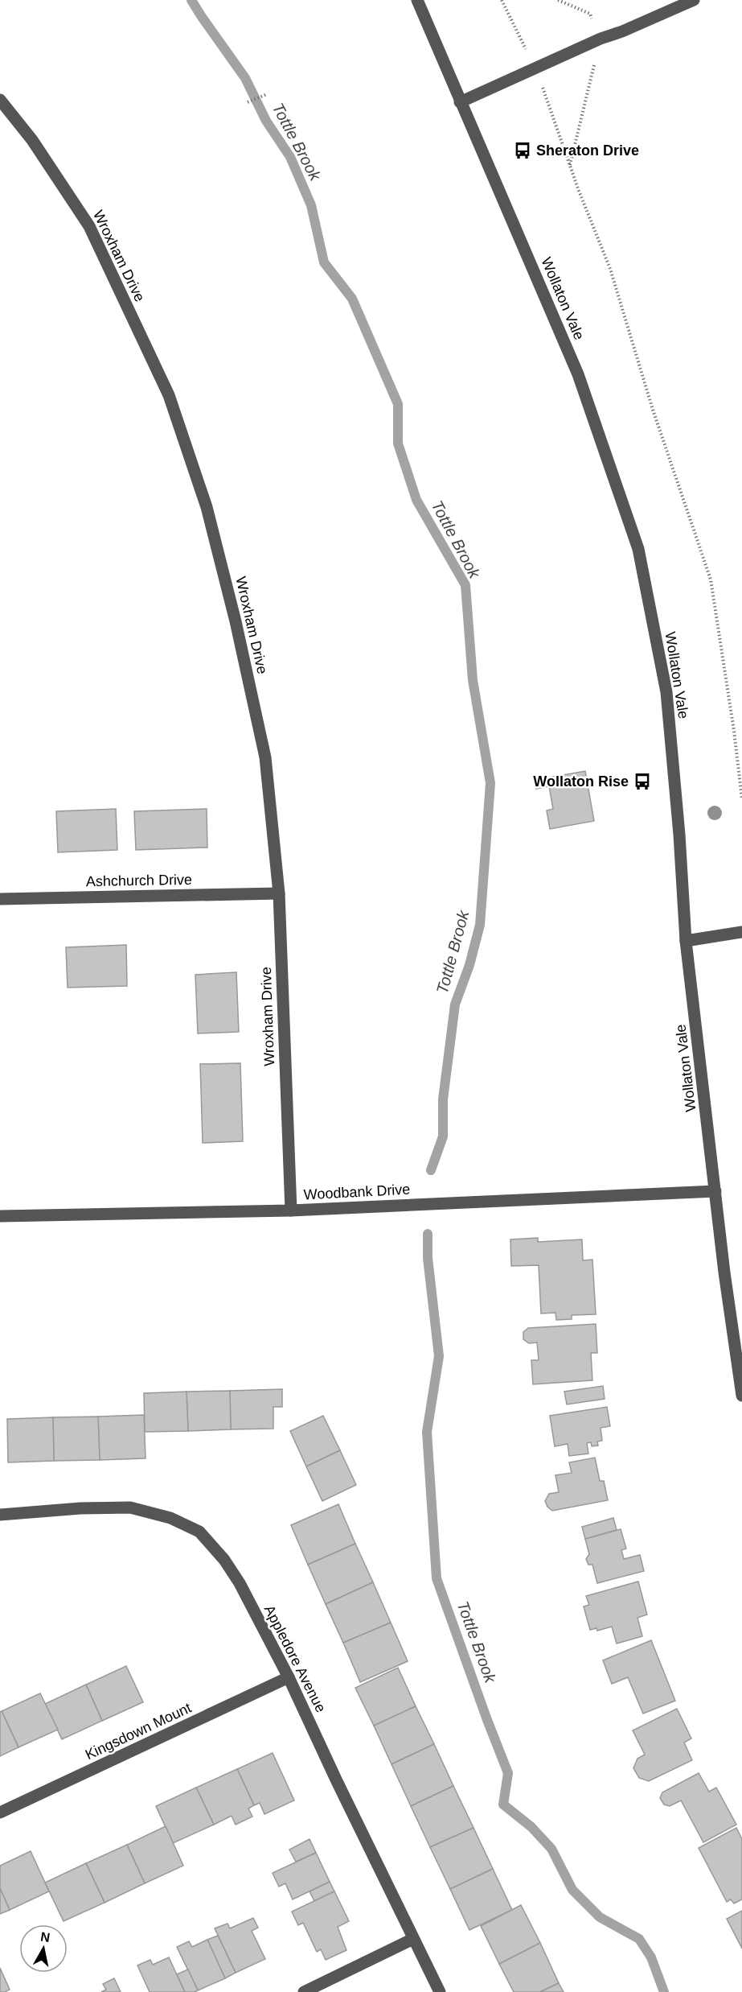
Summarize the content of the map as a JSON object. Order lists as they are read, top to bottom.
{
  "streets": {
    "street": [
      "Wroxham Drive",
      "Wollaton Vale",
      "Ashchurch Drive",
      "Woodbank Drive",
      "Appledore Avenue",
      "Kingsdown Mount"
    ]
  },
  "crossings": [
    ["Wroxham Drive", "Ashchurch Drive"],
    ["Wroxham Drive", "Woodbank Drive"],
    ["Wollaton Vale", "Woodbank Drive"],
    ["Appledore Avenue", "Kingsdown Mount"]
  ],
  "water": ["Tottle Brook"],
  "places": {
    "bus stop": ["Sheraton Drive", "Wollaton Rise"]
  },
  "north": "top"
}
